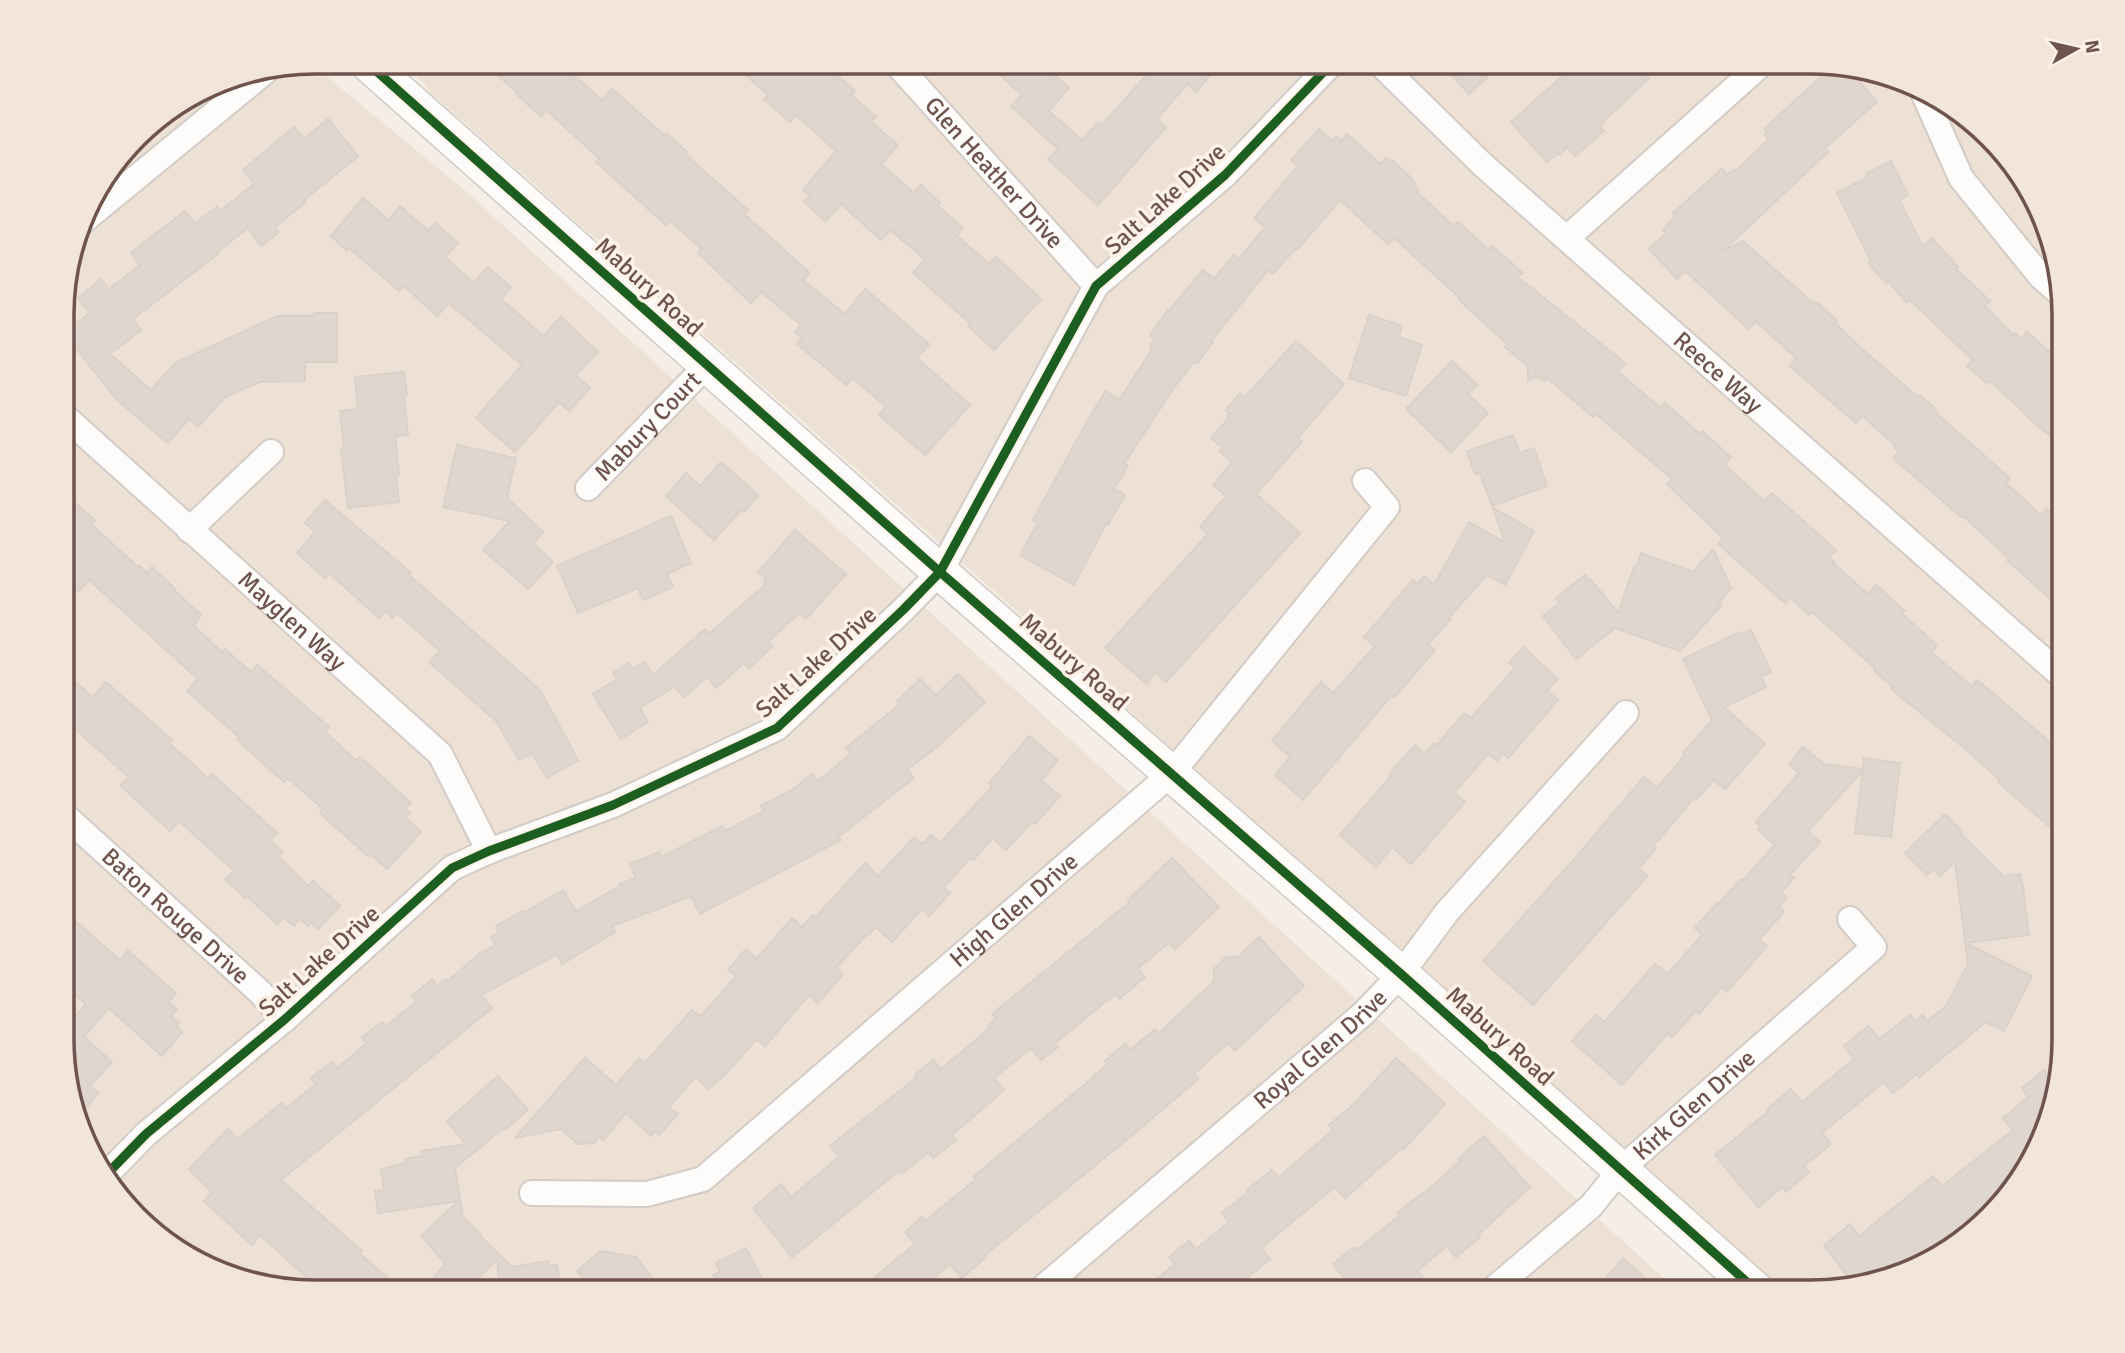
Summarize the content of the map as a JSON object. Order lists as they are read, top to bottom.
{
  "streets": {
    "main road": ["Mabury Road"],
    "street": [
      "Glen Heather Drive",
      "Salt Lake Drive",
      "Reece Way",
      "Mabury Court",
      "Mayglen Way",
      "High Glen Drive",
      "Baton Rouge Drive",
      "Royal Glen Drive",
      "Kirk Glen Drive"
    ]
  },
  "crossings": [
    ["Glen Heather Drive", "Salt Lake Drive"],
    ["Salt Lake Drive", "Mabury Road"],
    ["Salt Lake Drive", "Mayglen Way"],
    ["Salt Lake Drive", "Baton Rouge Drive"],
    ["Mabury Road", "Mabury Court"],
    ["Mabury Road", "High Glen Drive"],
    ["Mabury Road", "Royal Glen Drive"],
    ["Mabury Road", "Kirk Glen Drive"]
  ],
  "north": "right"
}
